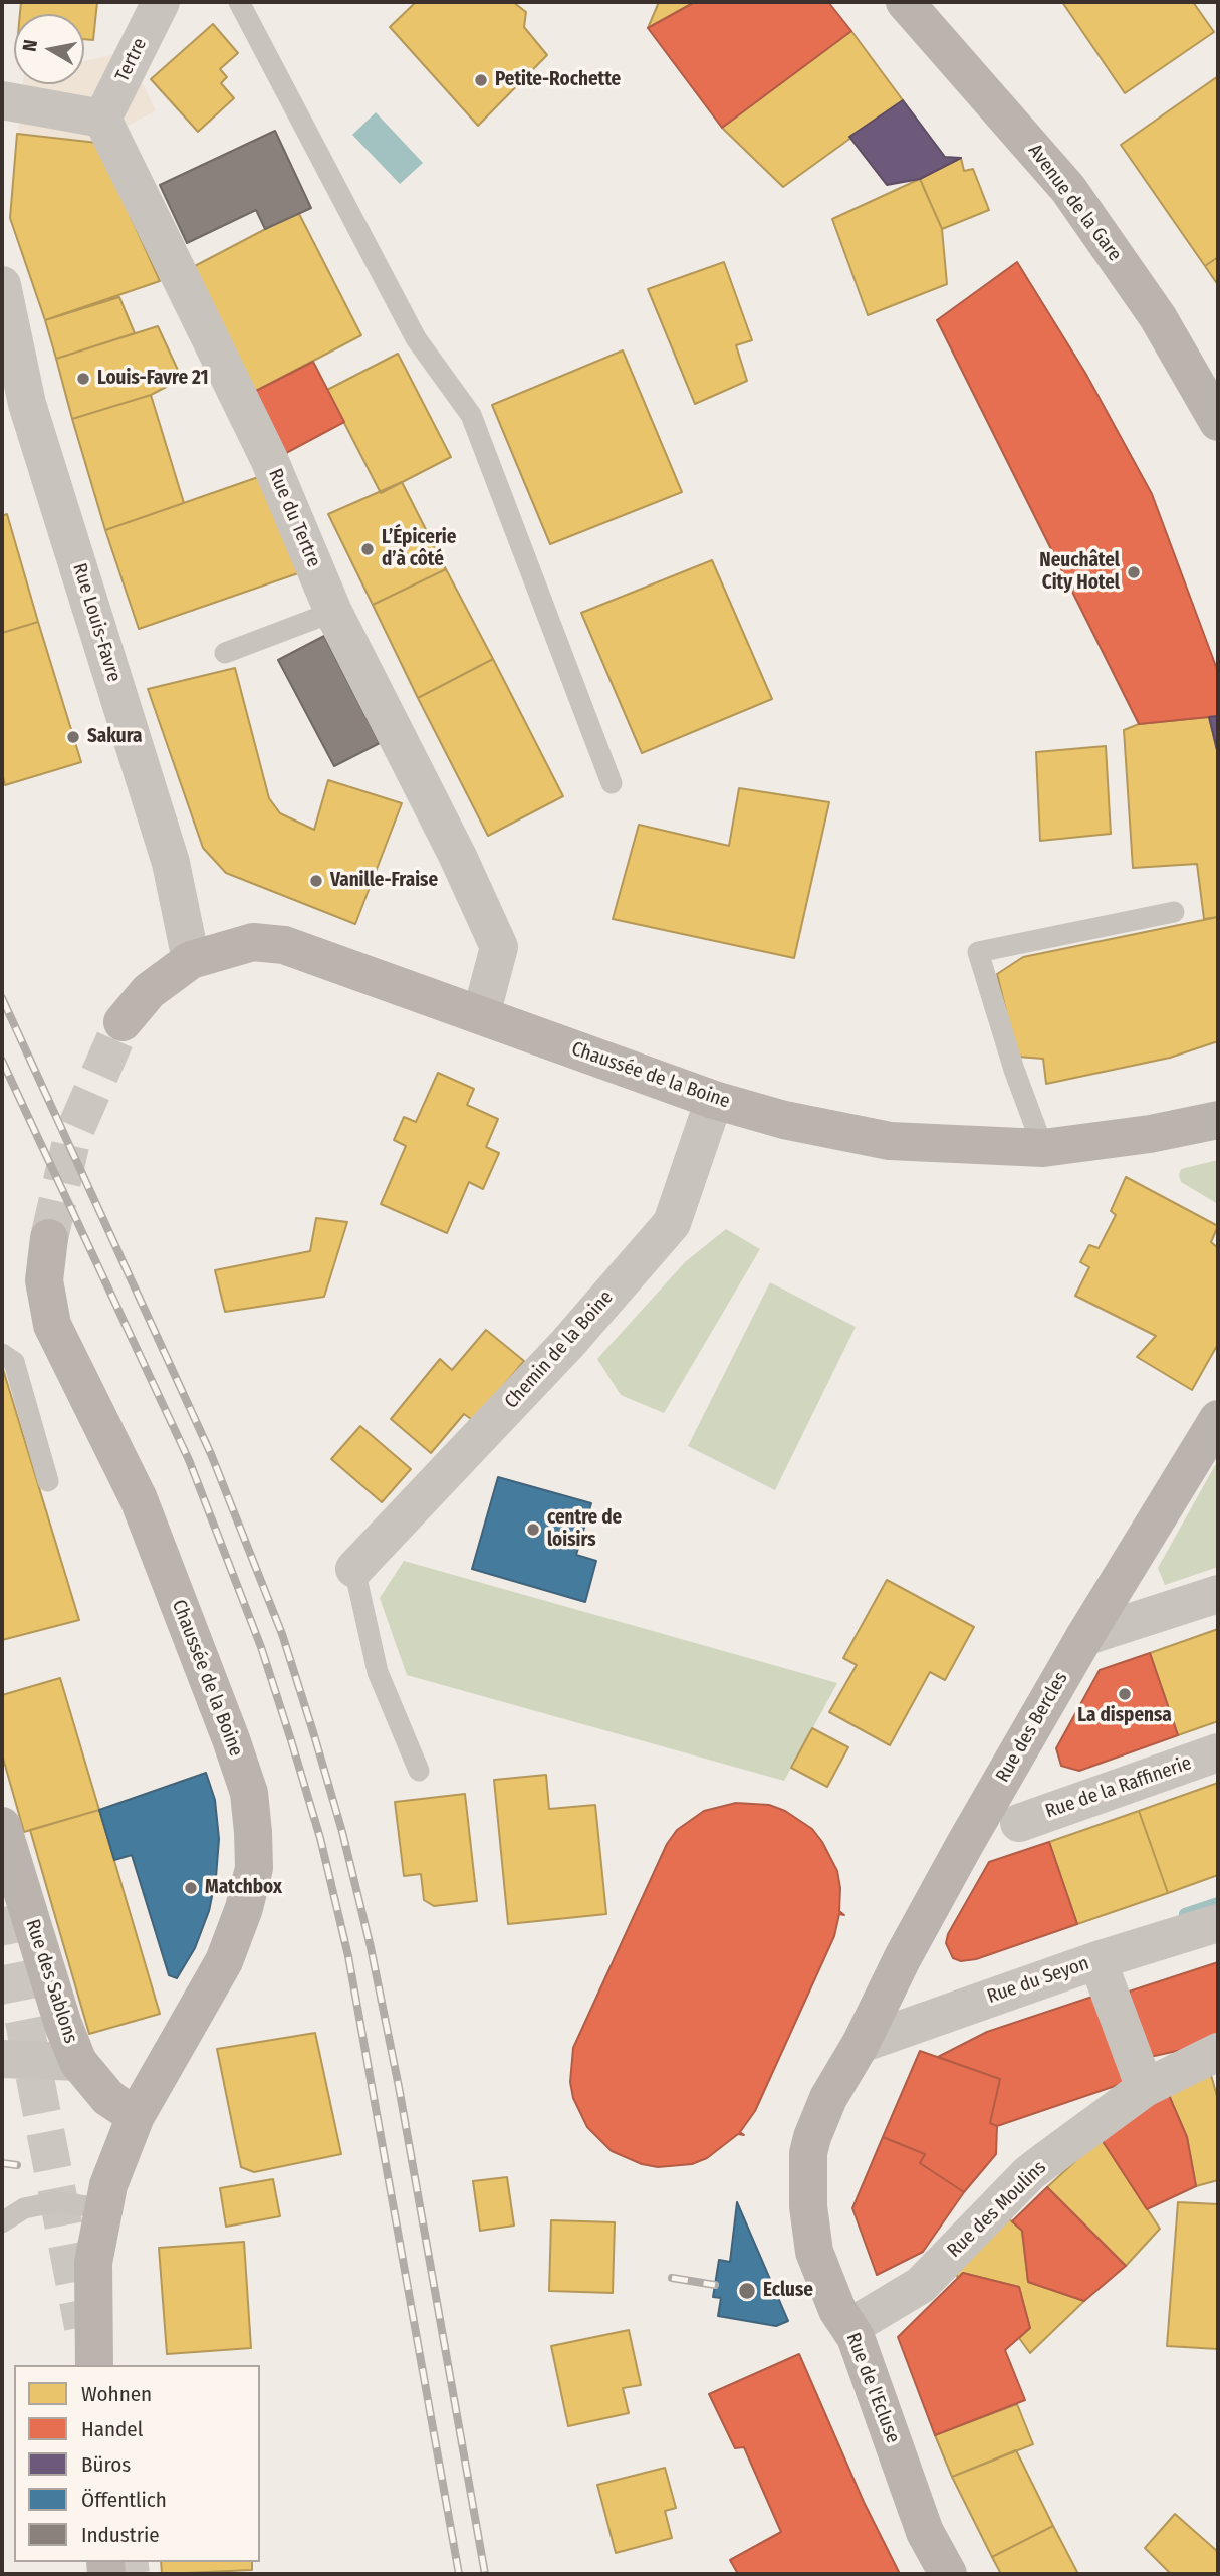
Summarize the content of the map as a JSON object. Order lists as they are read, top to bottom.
{
  "streets": {
    "main road": [
      "Avenue de la Gare",
      "Chaussée de la Boine",
      "Rue des Bercles",
      "Rue des Sablons",
      "Rue de l'Ecluse"
    ],
    "street": [
      "Tertre",
      "Rue du Tertre",
      "Rue Louis-Favre",
      "Chemin de la Boine",
      "Rue de la Raffinerie",
      "Rue du Seyon",
      "Rue des Moulins"
    ]
  },
  "crossings": [
    ["Tertre", "Rue du Tertre"],
    ["Rue du Tertre", "Chaussée de la Boine"],
    ["Rue Louis-Favre", "Chaussée de la Boine"],
    ["Chaussée de la Boine", "Chemin de la Boine"],
    ["Chaussée de la Boine", "Rue des Sablons"],
    ["Rue des Bercles", "Rue du Seyon"],
    ["Rue des Bercles", "Rue de l'Ecluse"],
    ["Rue du Seyon", "Rue de l'Ecluse"],
    ["Rue des Moulins", "Rue de l'Ecluse"]
  ],
  "places": [
    "Petite-Rochette",
    "Louis-Favre 21",
    "L’Épicerie d’à côté",
    "Neuchâtel City Hotel",
    "Sakura",
    "Vanille-Fraise",
    "centre de loisirs",
    "La dispensa",
    "Matchbox",
    "Ecluse"
  ],
  "legend": [
    "Wohnen",
    "Handel",
    "Büros",
    "Öffentlich",
    "Industrie"
  ],
  "north": "left"
}
